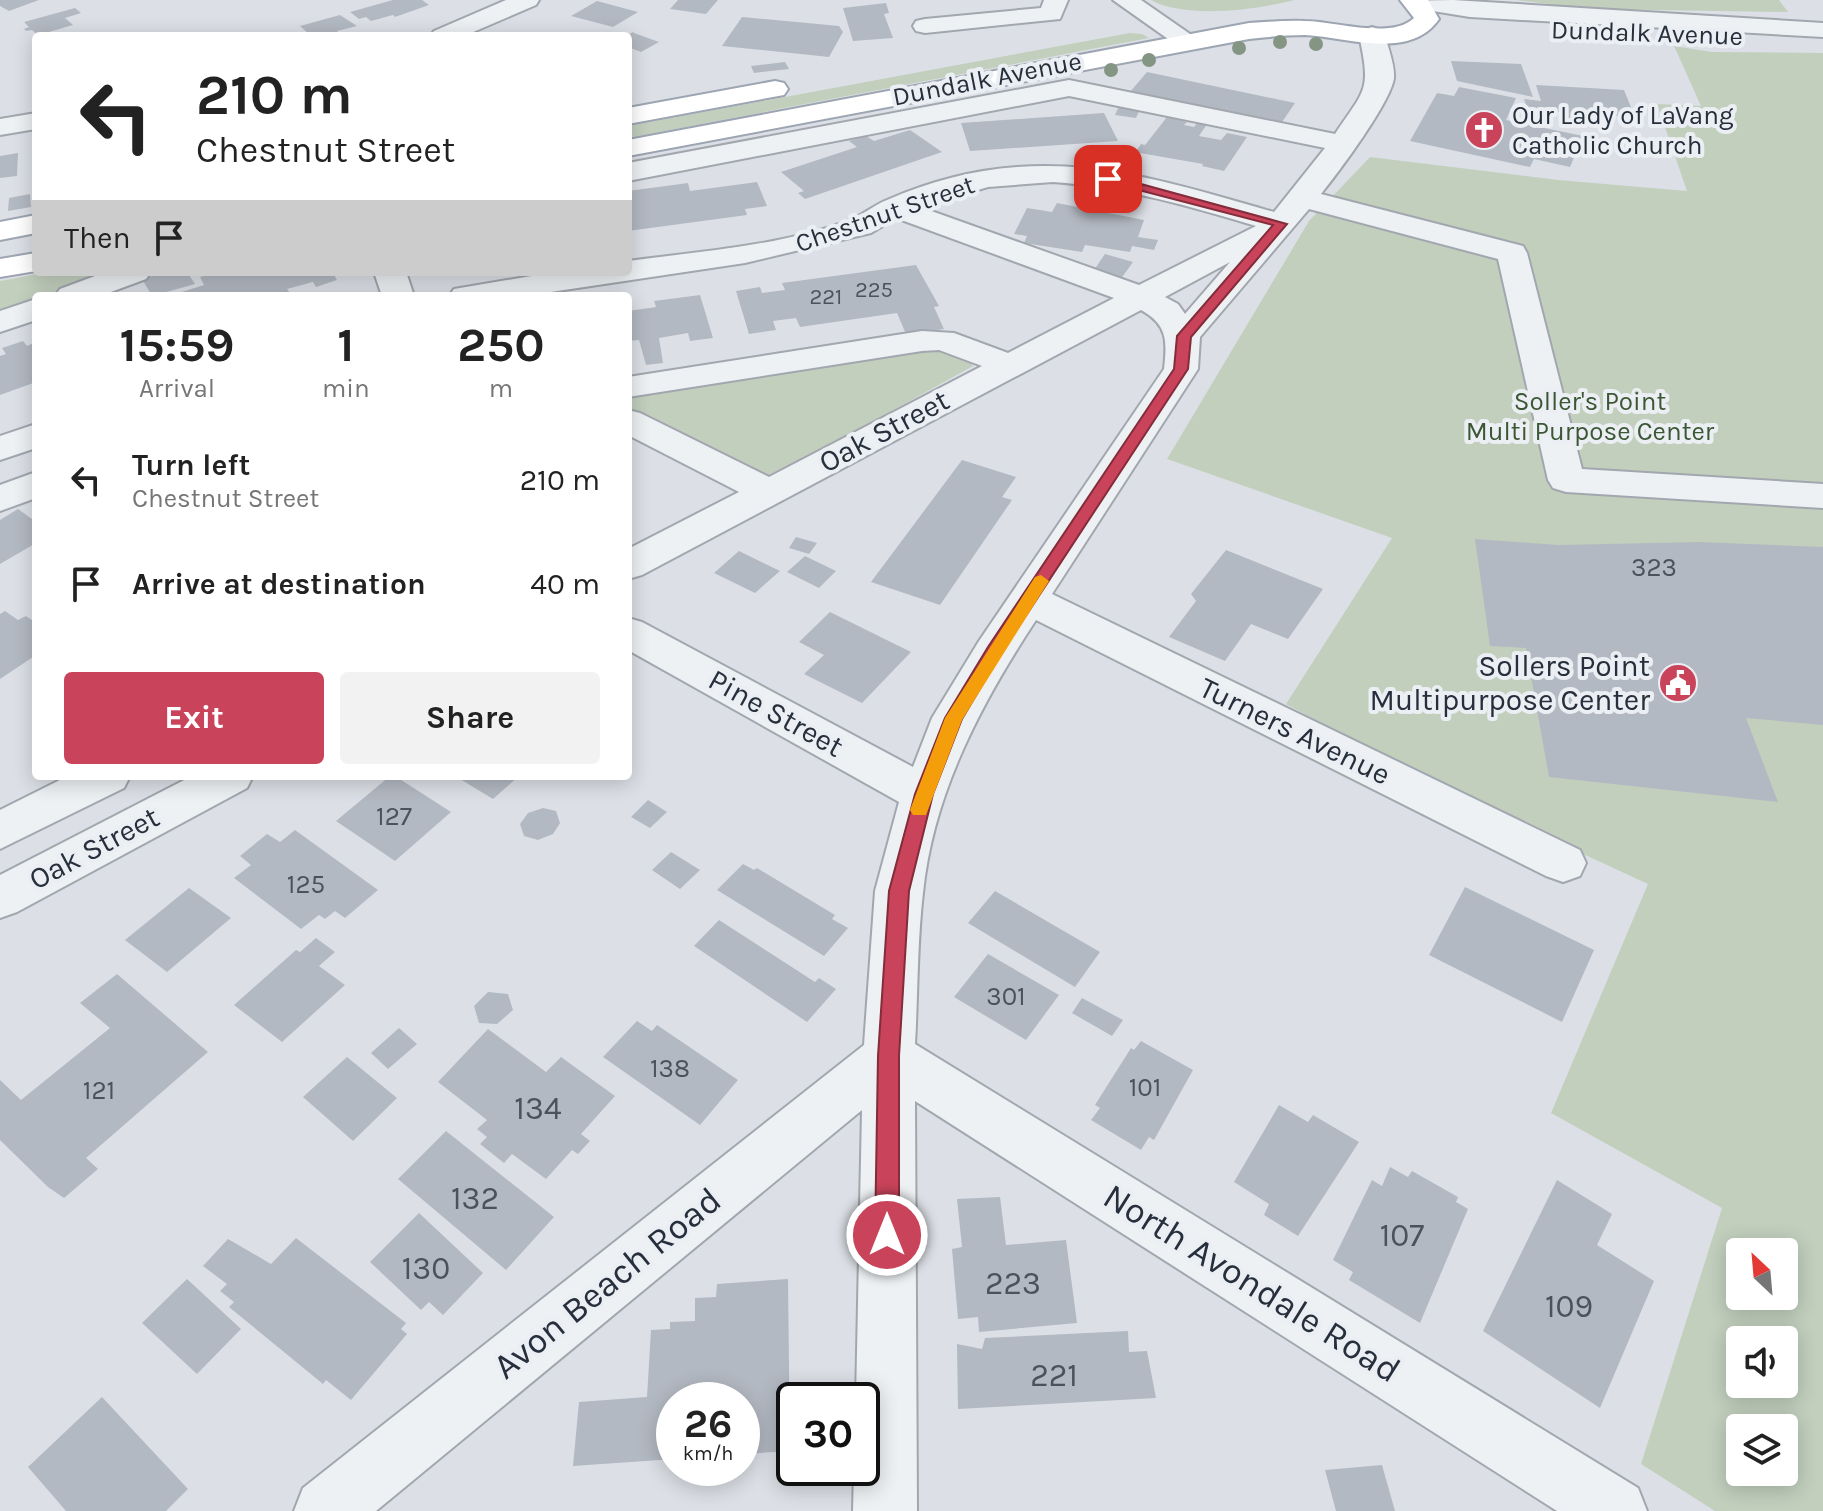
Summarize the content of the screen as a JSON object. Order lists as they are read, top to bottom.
{
  "streets": {
    "main road": ["Dundalk Avenue"],
    "street": [
      "Chestnut Street",
      "Oak Street",
      "Pine Street",
      "Turners Avenue",
      "Avon Beach Road",
      "North Avondale Road"
    ]
  },
  "crossings": [
    ["Chestnut Street", "Oak Street"],
    ["Avon Beach Road", "North Avondale Road"]
  ],
  "parks": ["Soller's Point Multi Purpose Center"],
  "places": {
    "church": ["Our Lady of LaVang Catholic Church"],
    "public building": ["Sollers Point Multipurpose Center"]
  },
  "house_numbers": [
    "225",
    "221",
    "323",
    "127",
    "125",
    "301",
    "138",
    "101",
    "121",
    "134",
    "132",
    "107",
    "130",
    "223",
    "109",
    "221"
  ],
  "north": "top left",
  "page": {
    "turn": ["210 m", "Chestnut Street"],
    "then": "Then",
    "eta": [
      "15:59",
      "Arrival",
      "1",
      "min",
      "250",
      "m"
    ],
    "list": [
      {
        "name": "Turn left",
        "note": "Chestnut Street",
        "value": "210 m"
      },
      {
        "name": "Arrive at destination",
        "value": "40 m"
      }
    ],
    "buttons": ["Exit", "Share"],
    "speed": "26 km/h",
    "limit": "30"
  }
}
